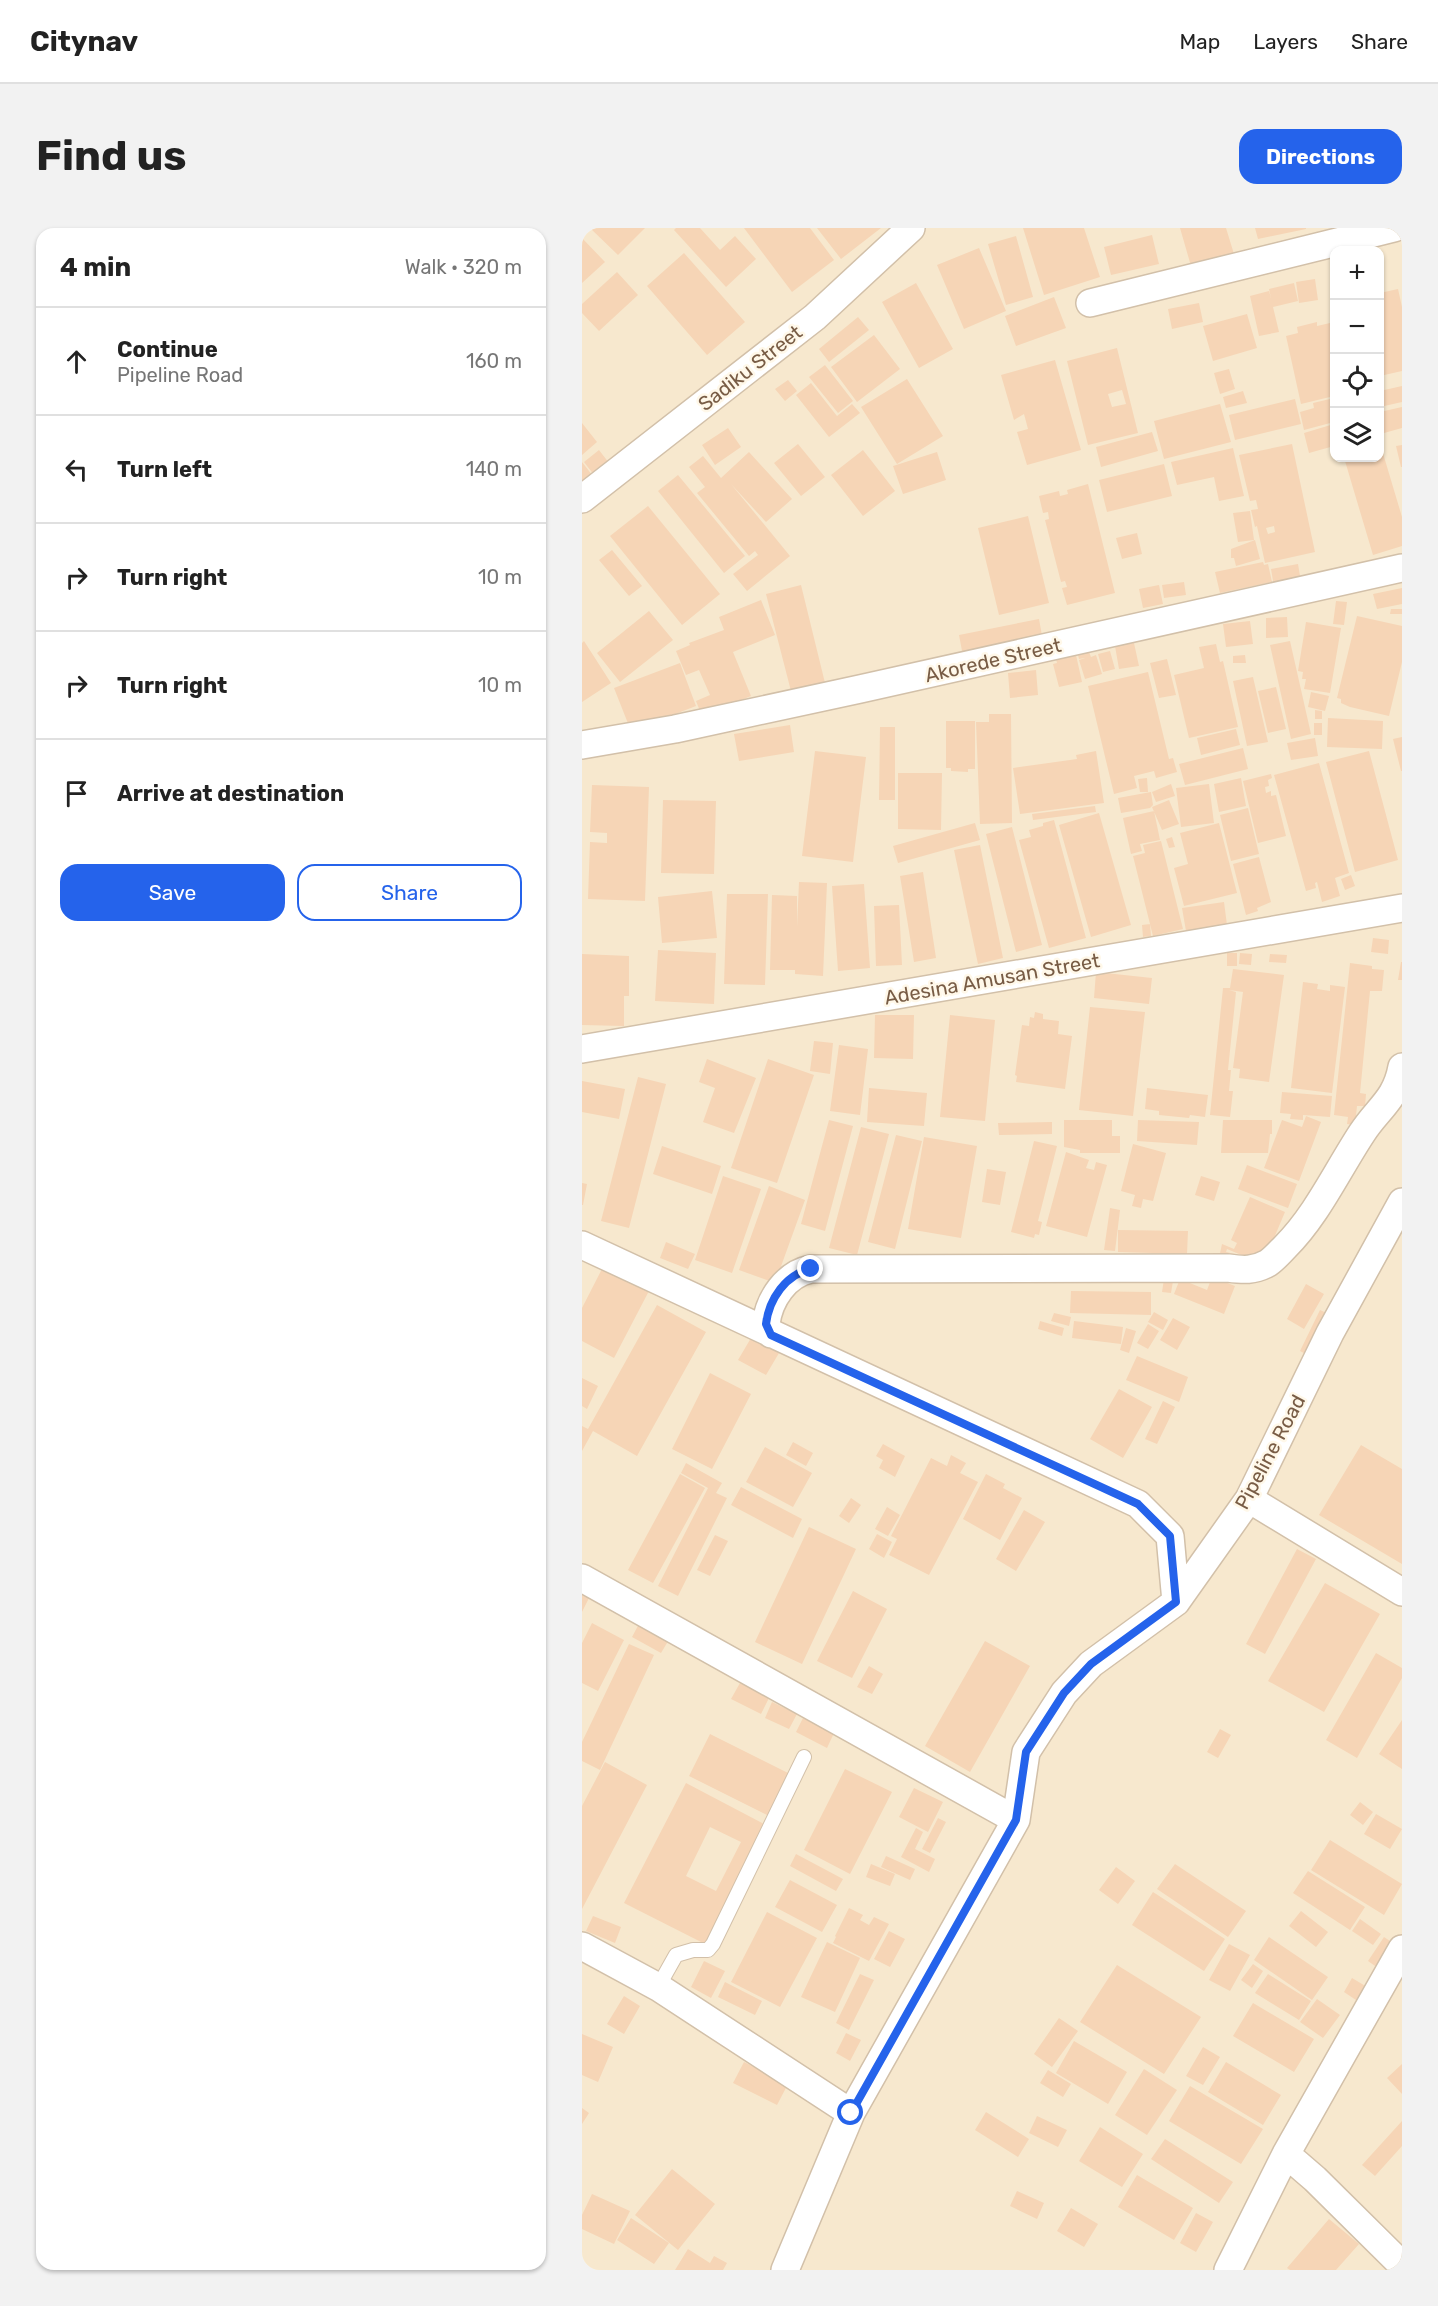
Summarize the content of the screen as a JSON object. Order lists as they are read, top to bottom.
{
  "streets": {
    "street": [
      "Sadiku Street",
      "Akorede Street",
      "Adesina Amusan Street",
      "Pipeline Road"
    ]
  },
  "page": {
    "header": "Citynav",
    "nav": ["Map", "Layers", "Share"],
    "buttons": [
      "Directions",
      ["Save", "Share"]
    ],
    "title": "Find us",
    "heading": ["4 min", "Walk · 320 m"],
    "map_buttons": ["+", "−"],
    "list": [
      ["Continue", "Pipeline Road", "160 m"],
      ["Turn left", "140 m"],
      ["Turn right", "10 m"],
      ["Turn right", "10 m"],
      "Arrive at destination"
    ]
  }
}
